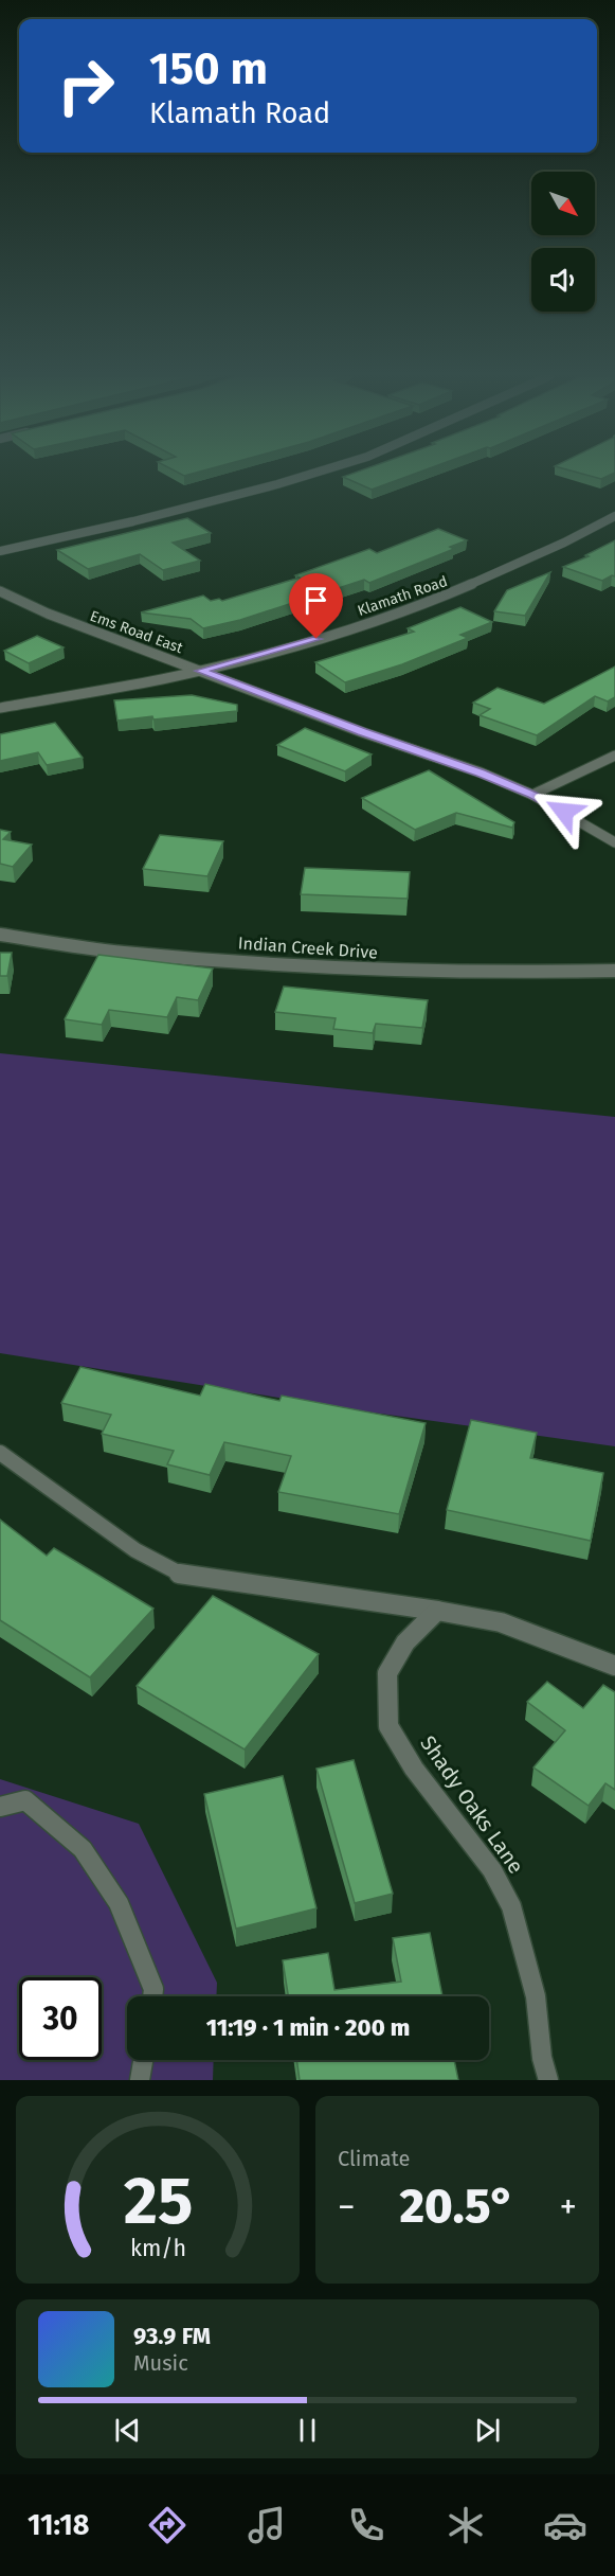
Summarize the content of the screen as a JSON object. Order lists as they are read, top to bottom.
{
  "streets": {
    "street": [
      "Klamath Road",
      "Ems Road East",
      "Indian Creek Drive",
      "Shady Oaks Lane"
    ]
  },
  "crossings": [
    ["Klamath Road", "Ems Road East"]
  ],
  "north": "bottom right",
  "page": {
    "turn": ["150 m", "Klamath Road"],
    "limit": "30",
    "trip": "11:19 · 1 min · 200 m",
    "tile": "Climate",
    "heat": ["−", "20.5°", "+"],
    "song": ["93.9 FM", "Music"],
    "tabs": "11:18",
    "gauge": ["25", "km/h"]
  }
}
